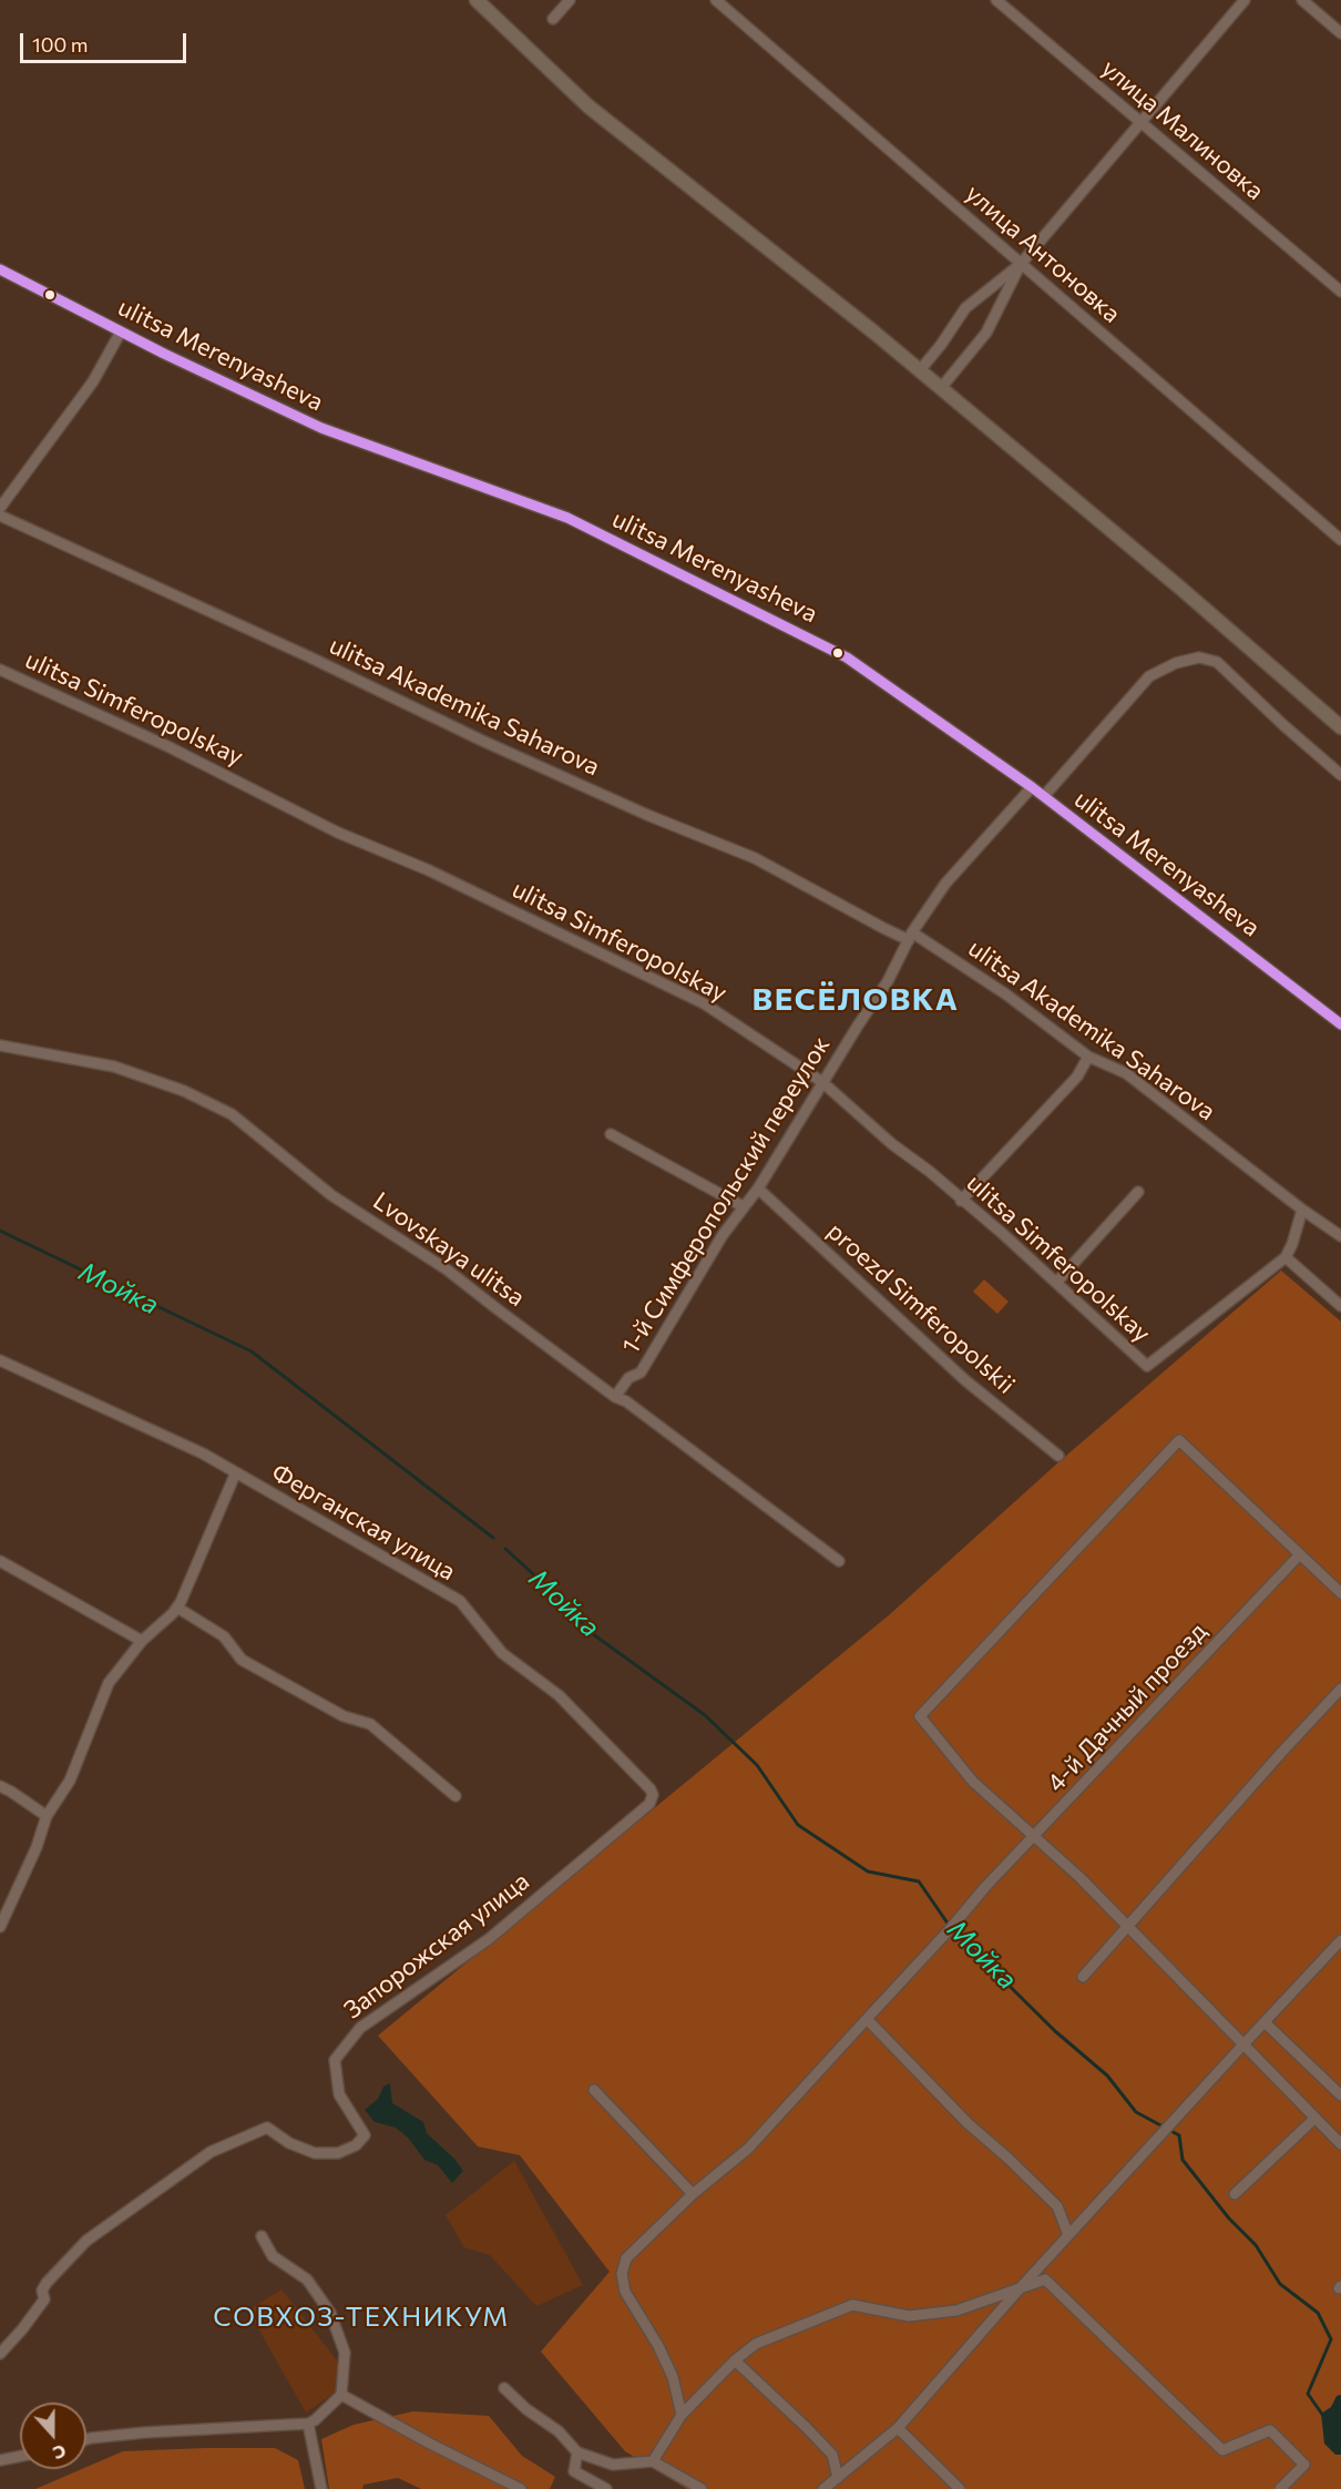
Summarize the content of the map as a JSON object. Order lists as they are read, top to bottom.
{
  "streets": {
    "street": [
      "улица Малиновка",
      "улица Антоновка",
      "ulitsa Merenyasheva",
      "ulitsa Akademika Saharova",
      "ulitsa Simferopolskay",
      "1-й Симферопольский переулок",
      "Lvovskaya ulitsa",
      "proezd Simferopolskii",
      "Ферганская улица",
      "4-й Дачный проезд",
      "Запорожская улица"
    ]
  },
  "crossings": [
    ["ulitsa Merenyasheva", "1-й Симферопольский переулок"],
    ["ulitsa Akademika Saharova", "1-й Симферопольский переулок"],
    ["ulitsa Simferopolskay", "1-й Симферопольский переулок"],
    ["1-й Симферопольский переулок", "Lvovskaya ulitsa"],
    ["1-й Симферопольский переулок", "proezd Simferopolskii"],
    ["Ферганская улица", "Запорожская улица"]
  ],
  "districts": ["ВЕСЁЛОВКА", "СОВХОЗ-ТЕХНИКУМ"],
  "water": ["Мойка"],
  "scale_bar": "100 m",
  "north": "bottom"
}
